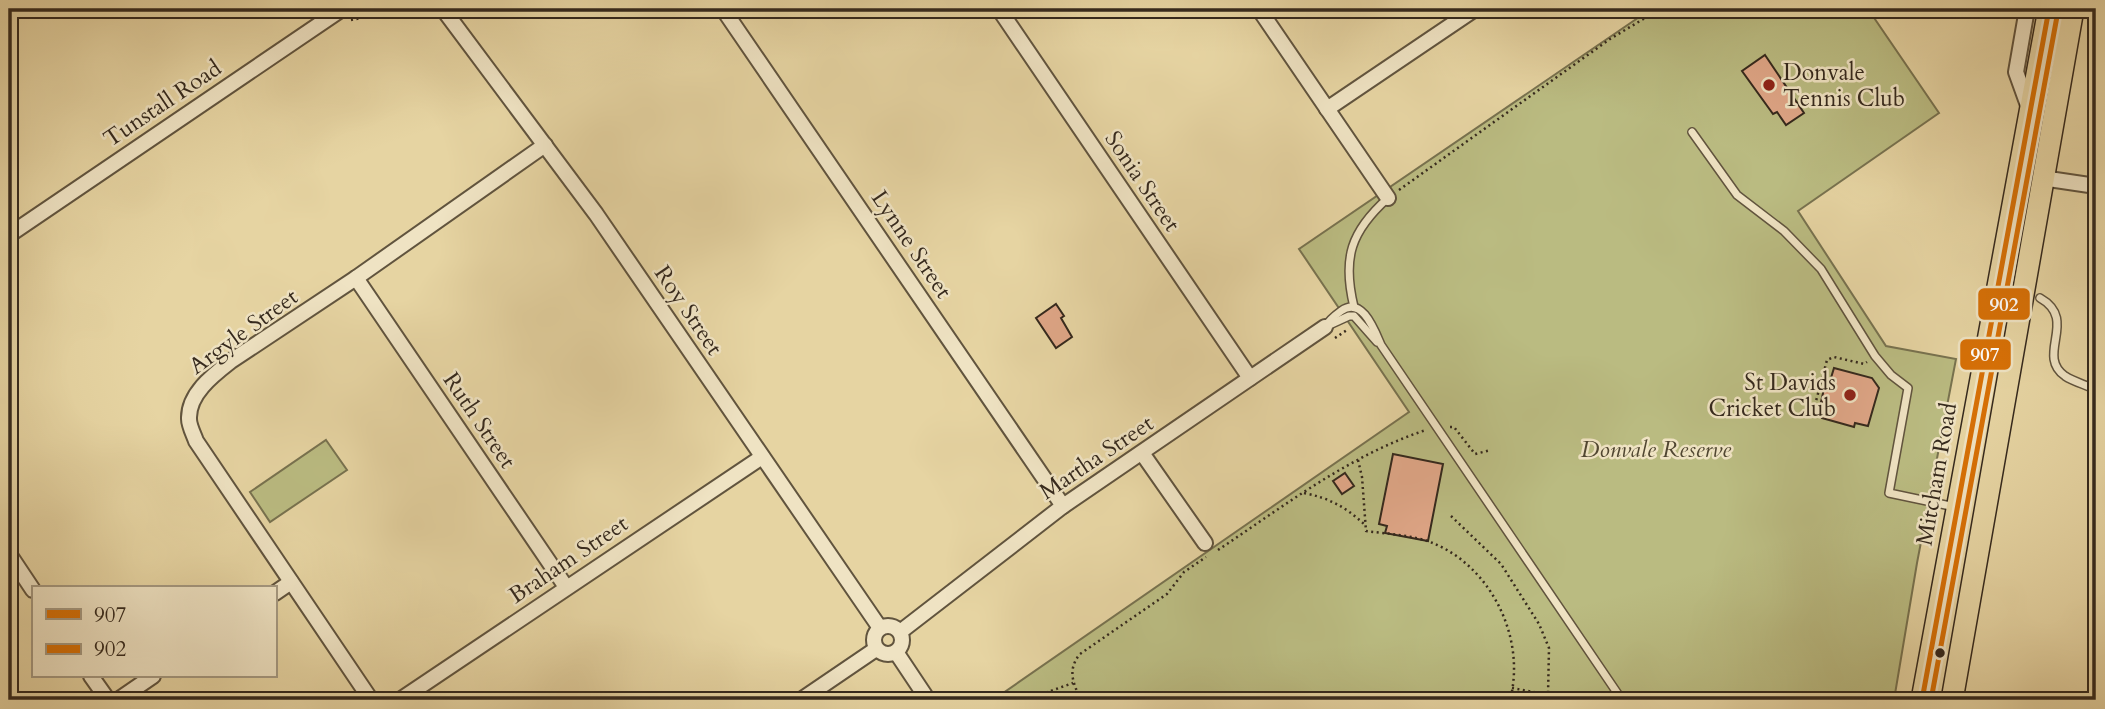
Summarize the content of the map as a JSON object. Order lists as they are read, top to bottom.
{
  "streets": {
    "main road": ["Mitcham Road"],
    "street": [
      "Tunstall Road",
      "Sonia Street",
      "Lynne Street",
      "Roy Street",
      "Argyle Street",
      "Ruth Street",
      "Martha Street",
      "Braham Street"
    ]
  },
  "crossings": [
    ["Sonia Street", "Martha Street"],
    ["Lynne Street", "Martha Street"],
    ["Roy Street", "Argyle Street"],
    ["Roy Street", "Martha Street"],
    ["Roy Street", "Braham Street"],
    ["Argyle Street", "Ruth Street"],
    ["Ruth Street", "Braham Street"]
  ],
  "parks": ["Donvale Reserve"],
  "places": ["Donvale Tennis Club", "St Davids Cricket Club"],
  "lines": ["transit line 907", "transit line 902"],
  "legend": ["907", "902"]
}
